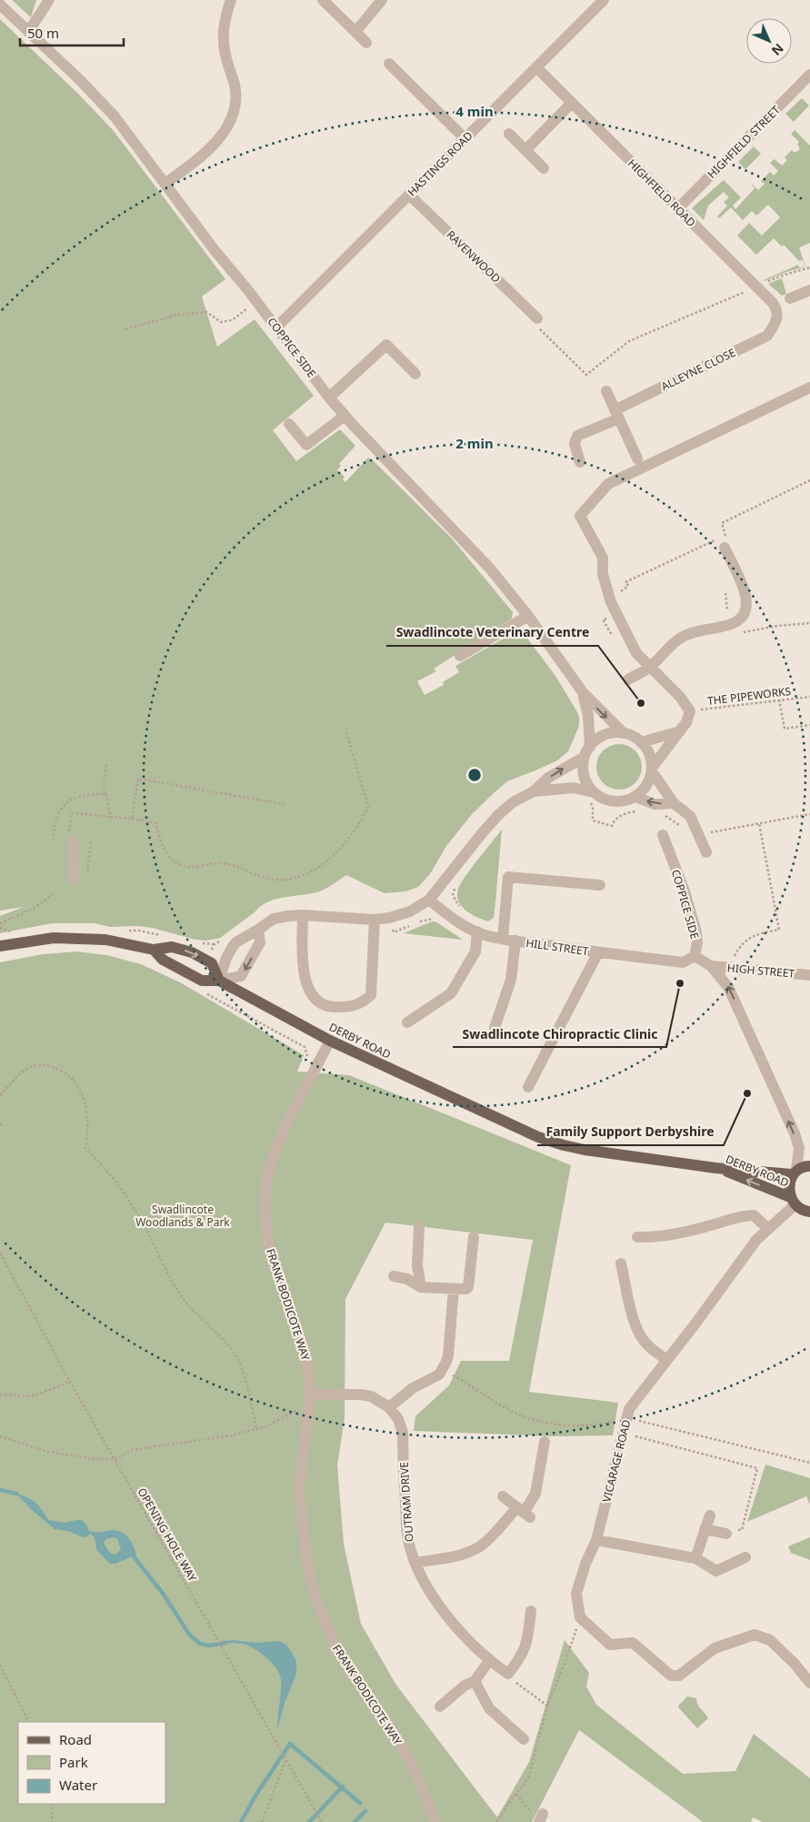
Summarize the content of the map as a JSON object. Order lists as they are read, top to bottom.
{
  "streets": {
    "main road": ["DERBY ROAD"],
    "street": [
      "HIGHFIELD STREET",
      "HASTINGS ROAD",
      "HIGHFIELD ROAD",
      "RAVENWOOD",
      "COPPICE SIDE",
      "ALLEYNE CLOSE",
      "HILL STREET",
      "HIGH STREET",
      "FRANK BODICOTE WAY",
      "VICARAGE ROAD",
      "OUTRAM DRIVE"
    ],
    "path": ["THE PIPEWORKS", "OPENING HOLE WAY"]
  },
  "crossings": [
    ["HIGHFIELD STREET", "HIGHFIELD ROAD"],
    ["HASTINGS ROAD", "HIGHFIELD ROAD"],
    ["HASTINGS ROAD", "RAVENWOOD"],
    ["HASTINGS ROAD", "COPPICE SIDE"],
    ["HIGHFIELD ROAD", "ALLEYNE CLOSE"],
    ["COPPICE SIDE", "HILL STREET"],
    ["COPPICE SIDE", "HIGH STREET"],
    ["DERBY ROAD", "FRANK BODICOTE WAY"],
    ["DERBY ROAD", "VICARAGE ROAD"]
  ],
  "parks": ["Swadlincote Woodlands & Park"],
  "places": ["Swadlincote Veterinary Centre", "Swadlincote Chiropractic Clinic", "Family Support Derbyshire"],
  "legend": ["Road", "Park", "Water"],
  "scale_bar": "50 m",
  "north": "bottom right",
  "rings": ["4 min", "2 min"]
}
